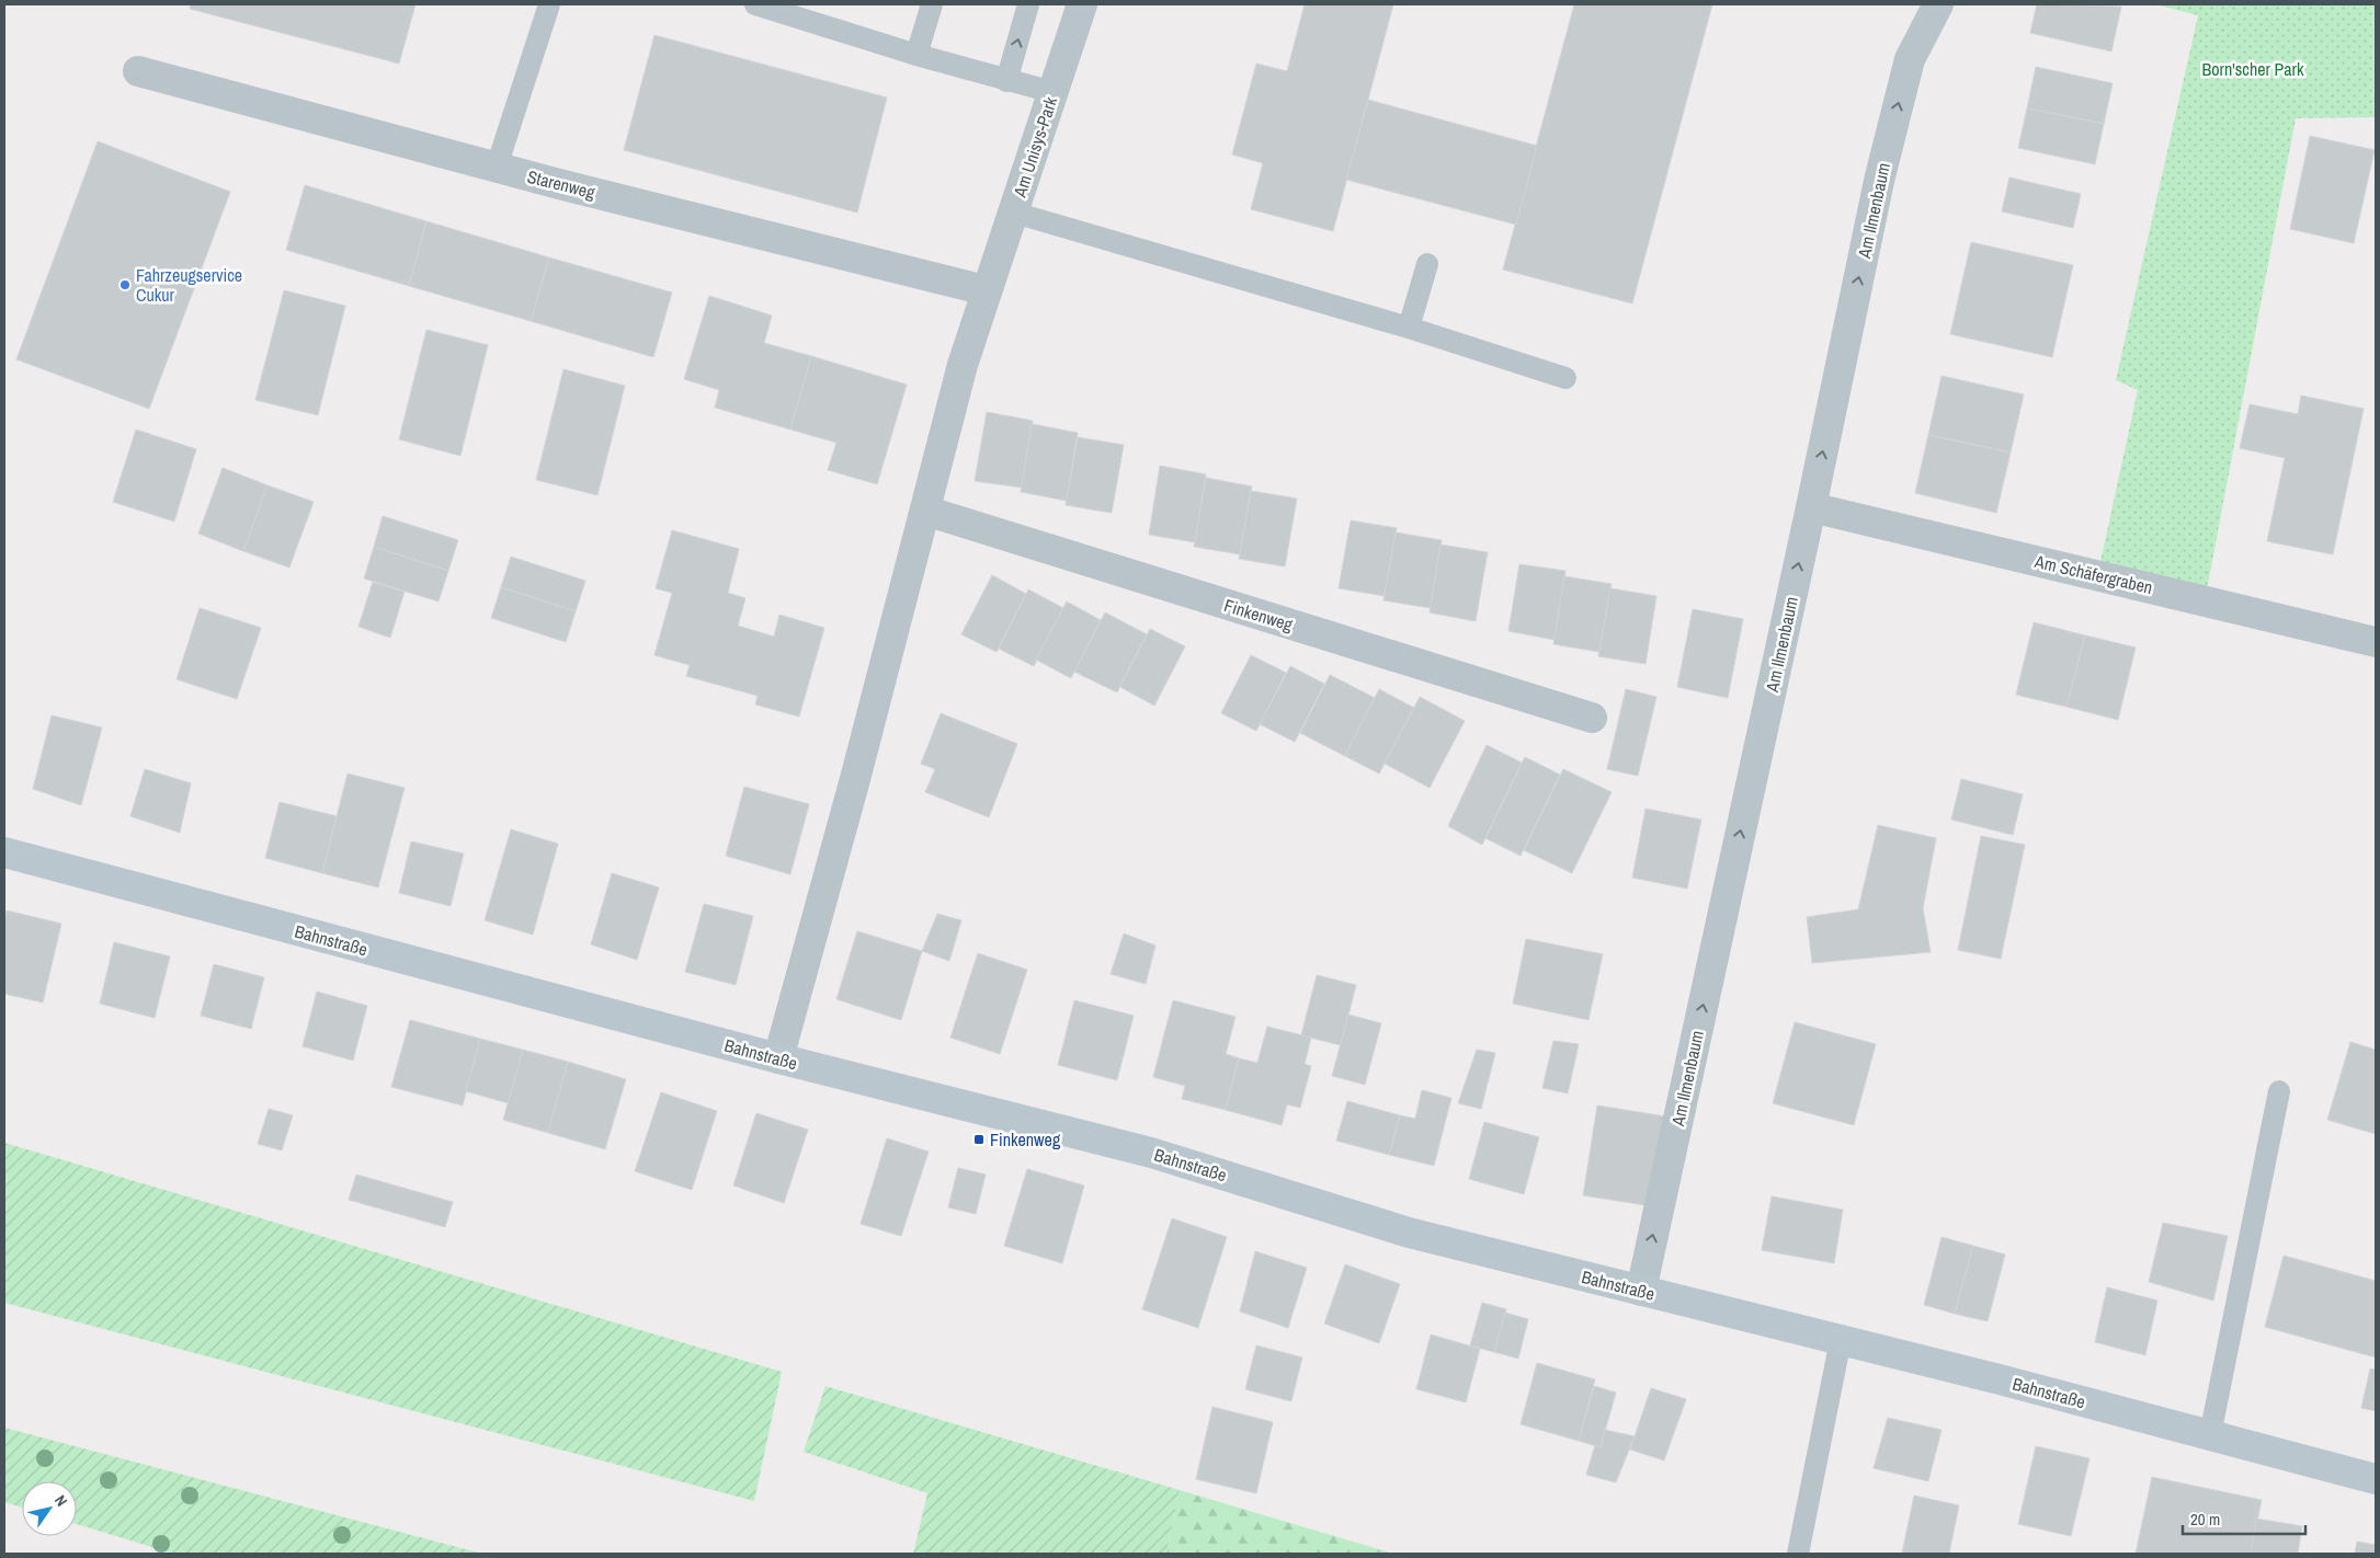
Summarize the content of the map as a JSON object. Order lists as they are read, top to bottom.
{
  "streets": {
    "street": [
      "Am Unisys-Park",
      "Starenweg",
      "Am Ilmenbaum",
      "Am Schäfergraben",
      "Finkenweg",
      "Bahnstraße"
    ]
  },
  "crossings": [
    ["Am Unisys-Park", "Starenweg"],
    ["Am Ilmenbaum", "Am Schäfergraben"],
    ["Am Ilmenbaum", "Bahnstraße"]
  ],
  "one_way": ["Am Ilmenbaum"],
  "parks": ["Born'scher Park"],
  "places": {
    "other": ["Fahrzeugservice Cukur"],
    "transit": ["Finkenweg"]
  },
  "scale_bar": "20 m",
  "north": "top right"
}
